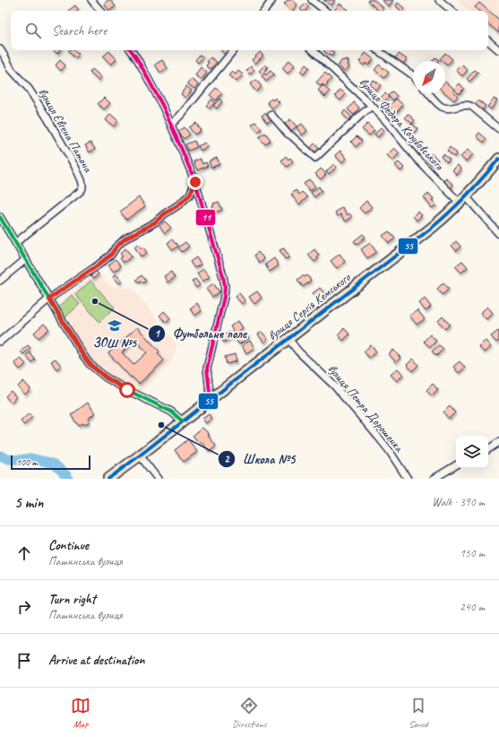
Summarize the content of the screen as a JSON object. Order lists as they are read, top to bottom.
{
  "streets": {
    "highway": ["вулиця Сергія Кемського"],
    "street": ["вулиця Федора Козубовського", "вулиця Євгена Патона", "вулиця Петра Дорошенка"]
  },
  "crossings": [
    ["вулиця Федора Козубовського", "вулиця Сергія Кемського"],
    ["вулиця Сергія Кемського", "вулиця Петра Дорошенка"]
  ],
  "places": {
    "other": ["Футбольне поле", "Школа №5"],
    "school or university": ["ЗОШ №5"]
  },
  "lines": ["transit line 11", "transit line 55"],
  "scale_bar": "100 m",
  "north": "bottom left",
  "page": {
    "search": "Search here",
    "scale": "100 m",
    "heading": ["5 min", "Walk · 390 m"],
    "list": [
      ["Continue", "Пашинська вулиця", "150 m"],
      ["Turn right", "Пашинська вулиця", "240 m"],
      "Arrive at destination"
    ],
    "nav": ["Map", "Directions", "Saved"]
  }
}
